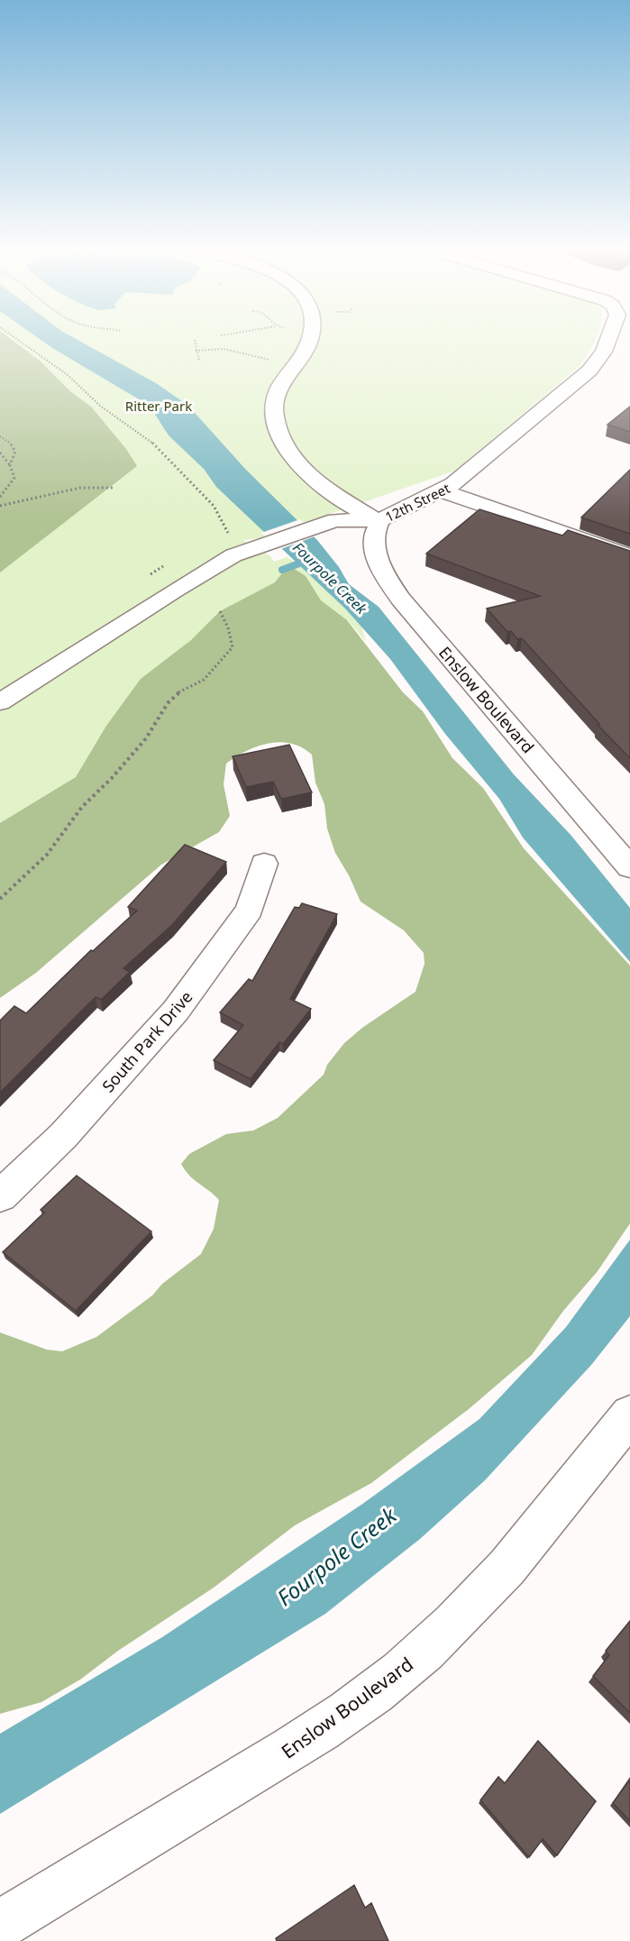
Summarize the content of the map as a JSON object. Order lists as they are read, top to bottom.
{
  "streets": {
    "street": ["12th Street", "Enslow Boulevard", "South Park Drive"]
  },
  "crossings": [
    ["12th Street", "Enslow Boulevard"]
  ],
  "water": ["Fourpole Creek"],
  "parks": ["Ritter Park"]
}
